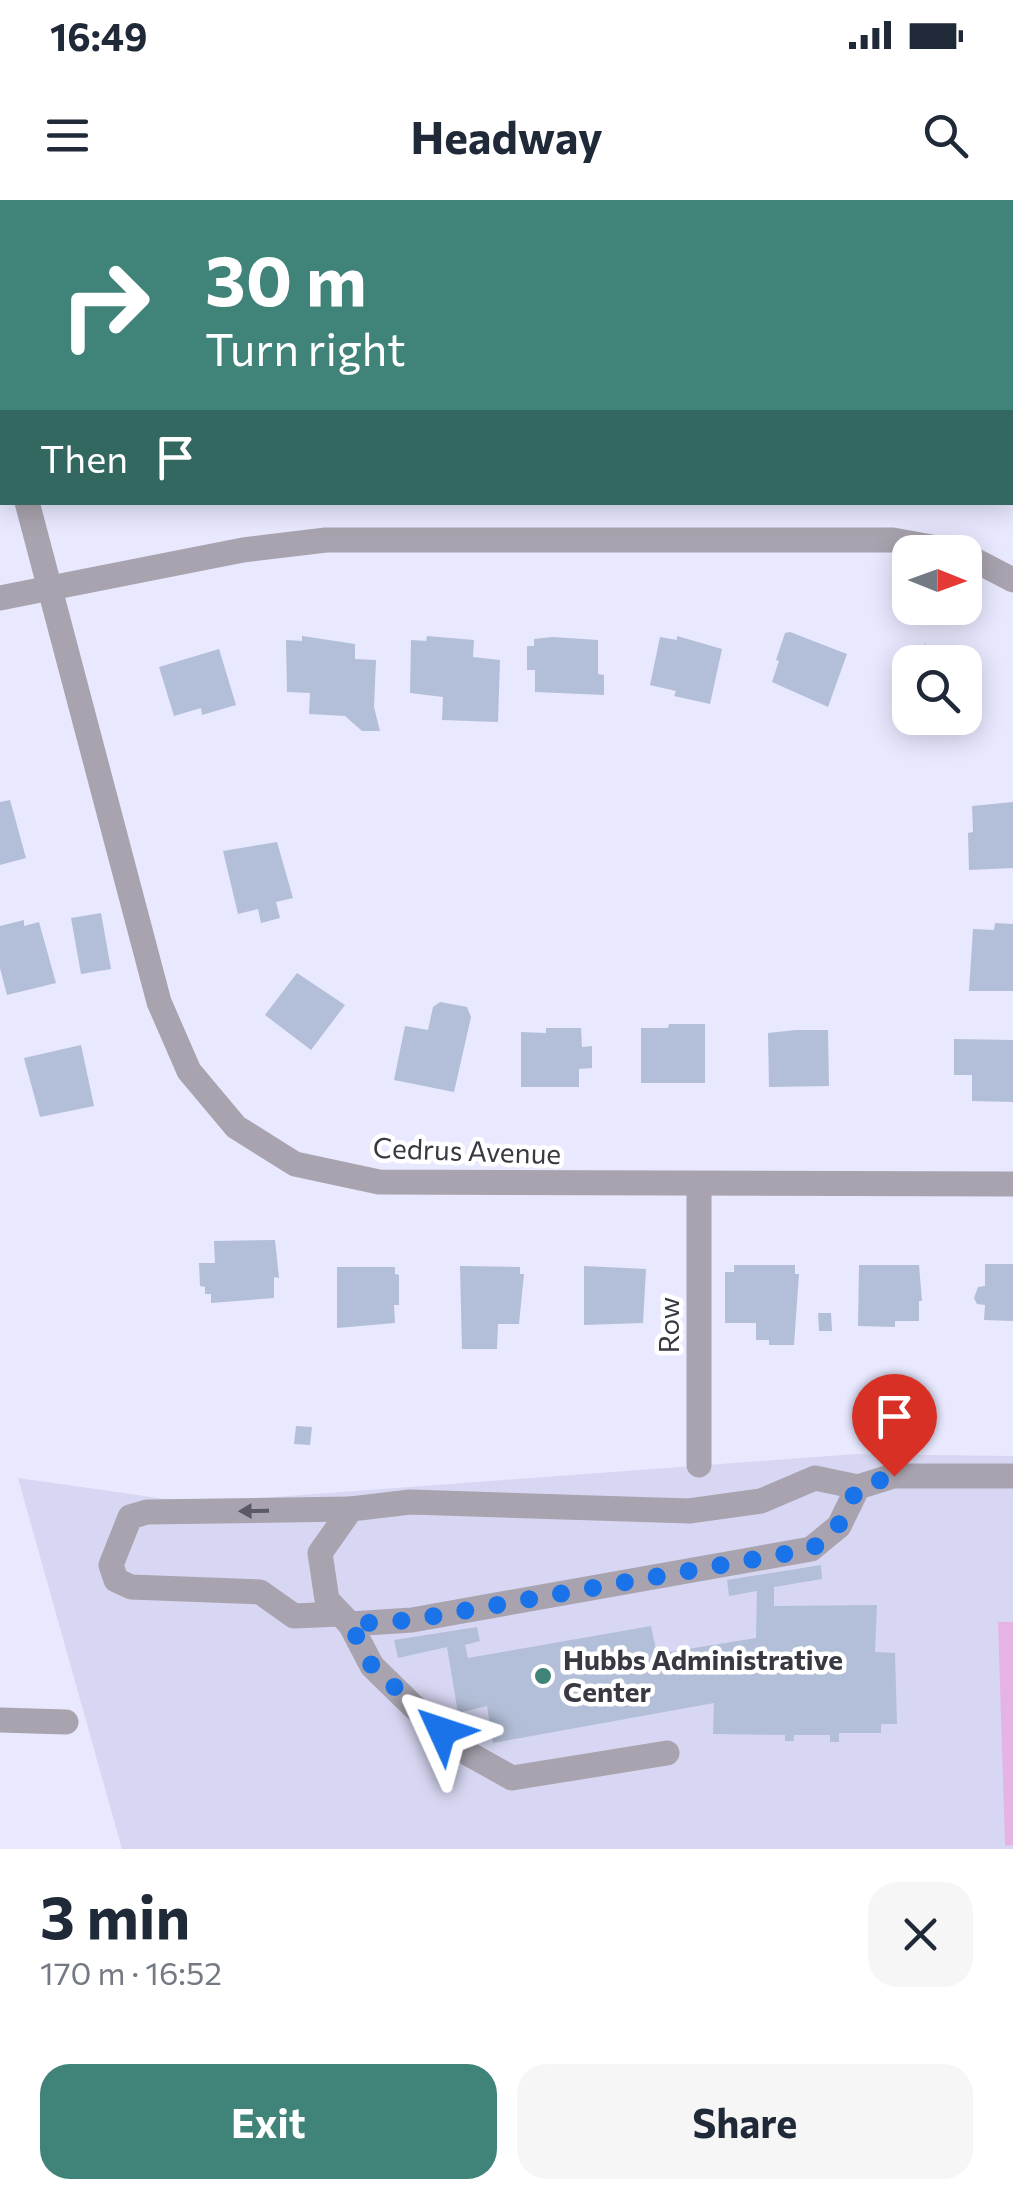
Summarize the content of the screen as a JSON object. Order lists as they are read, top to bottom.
{
  "streets": {
    "street": ["Cedrus Avenue", "Row"]
  },
  "crossings": [
    ["Cedrus Avenue", "Row"]
  ],
  "places": ["Hubbs Administrative Center"],
  "north": "right",
  "page": {
    "status": "16:49",
    "header": "Headway",
    "turn": ["30 m", "Turn right"],
    "then": "Then",
    "heading": ["3 min", "170 m · 16:52"],
    "buttons": ["Exit", "Share"]
  }
}
